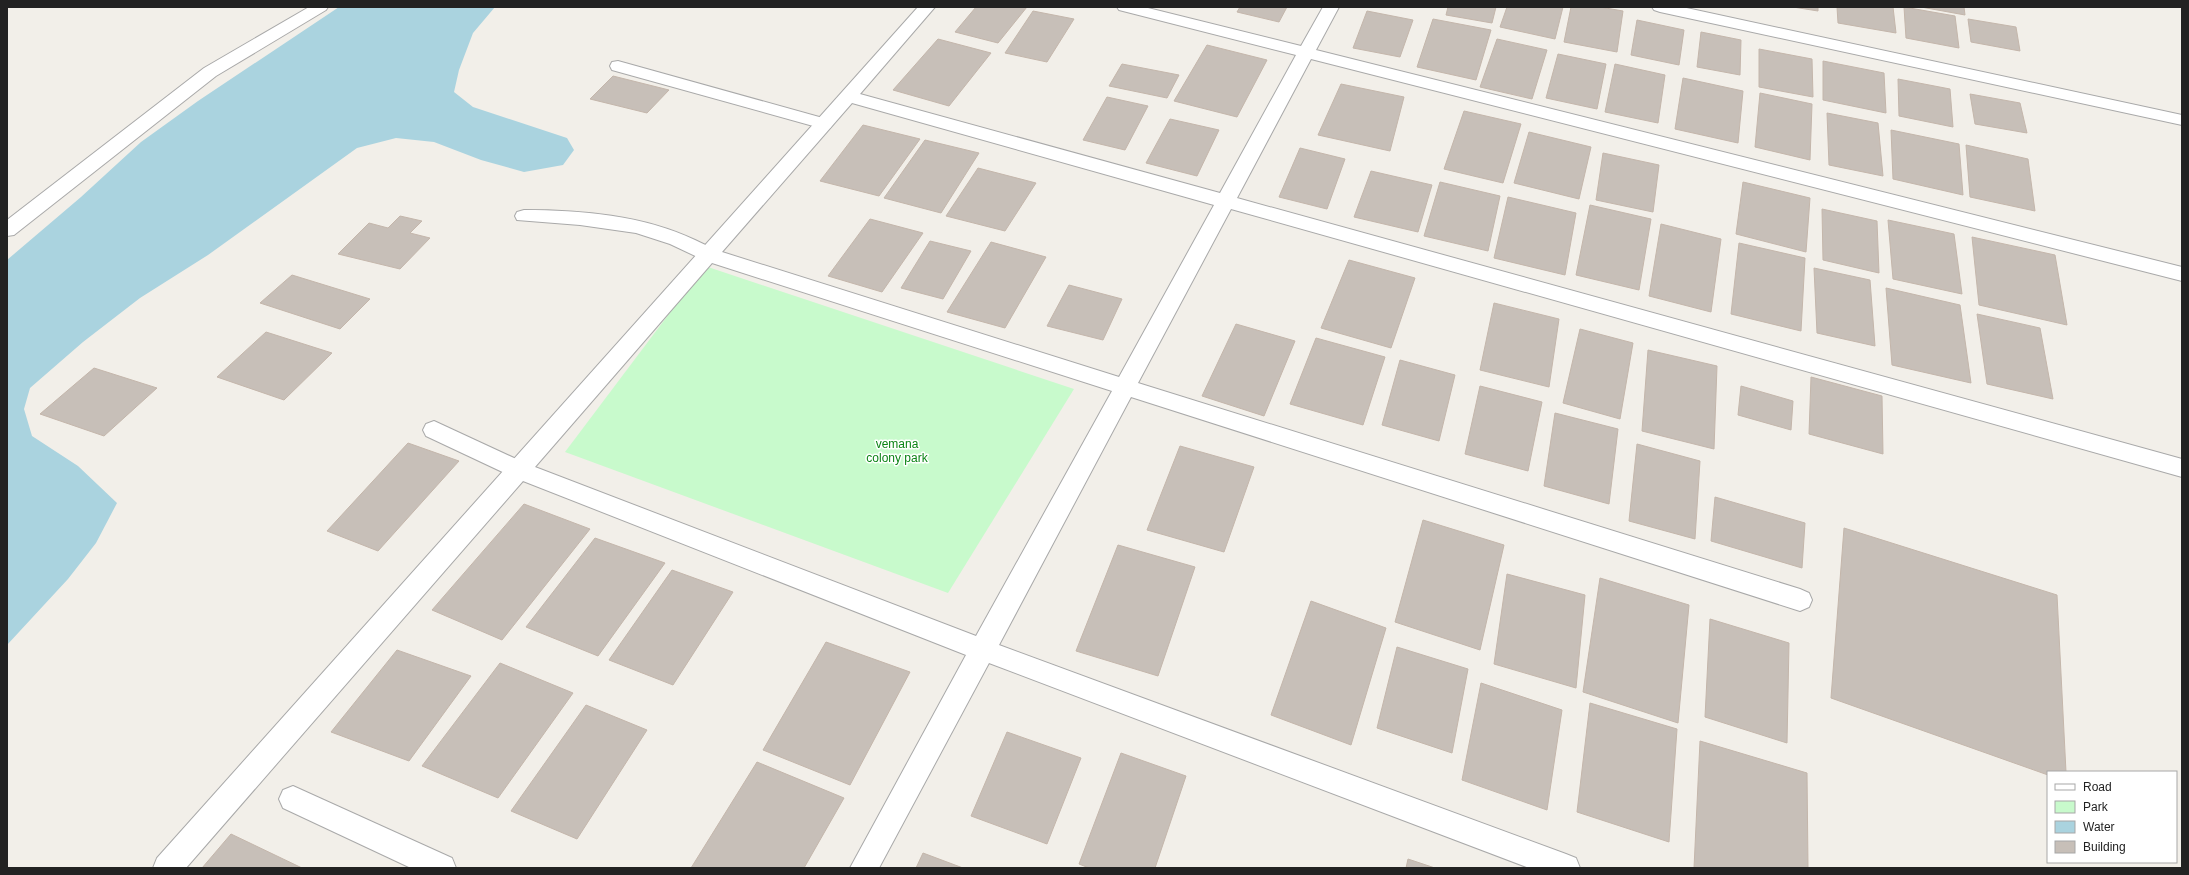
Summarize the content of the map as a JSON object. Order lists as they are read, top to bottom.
{
  "parks": ["vemana colony park"],
  "legend": [
    "Road",
    "Park",
    "Water",
    "Building"
  ]
}
